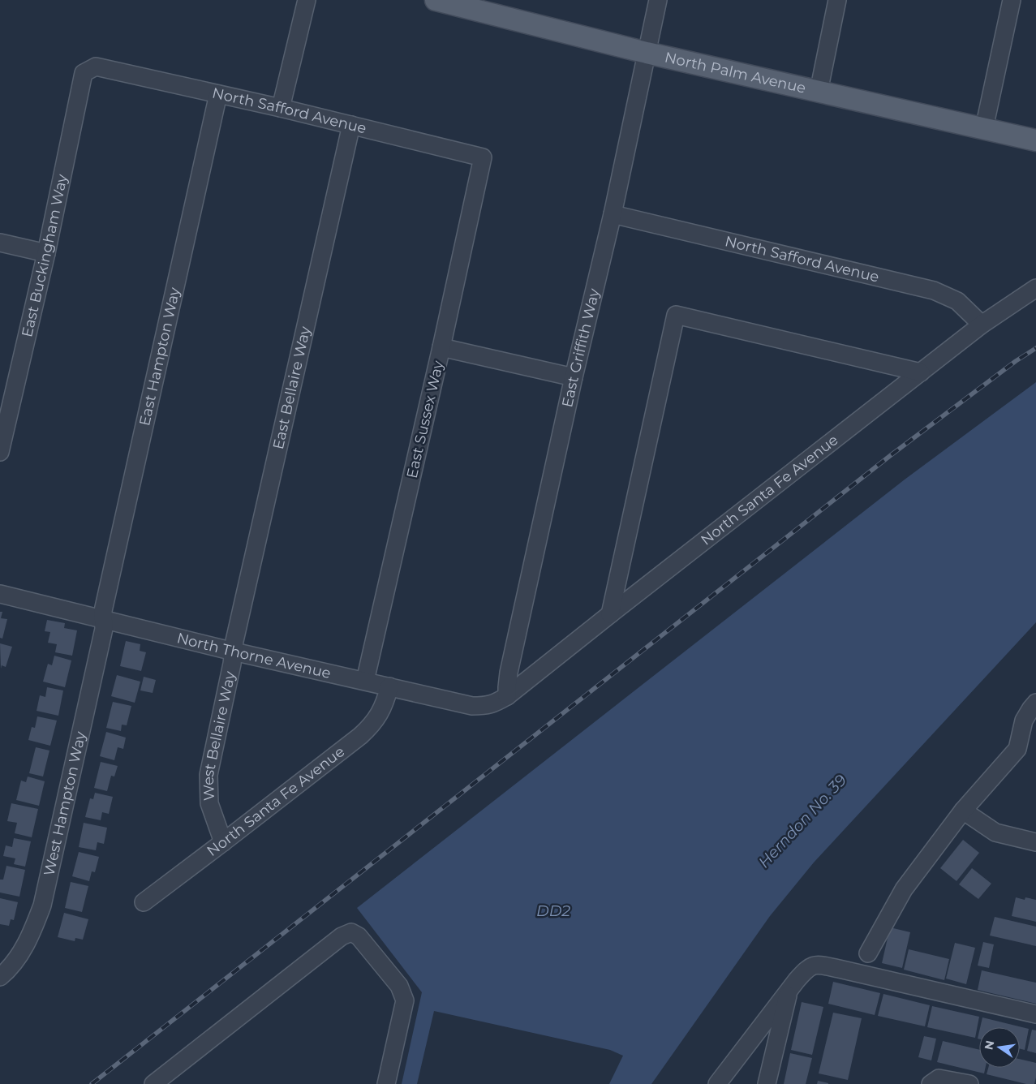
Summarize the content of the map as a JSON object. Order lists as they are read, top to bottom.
{
  "streets": {
    "main road": ["North Palm Avenue"],
    "street": [
      "North Safford Avenue",
      "East Buckingham Way",
      "East Griffith Way",
      "East Hampton Way",
      "East Bellaire Way",
      "East Sussex Way",
      "North Santa Fe Avenue",
      "North Thorne Avenue",
      "West Bellaire Way",
      "West Hampton Way"
    ]
  },
  "crossings": [
    ["North Palm Avenue", "East Griffith Way"],
    ["North Safford Avenue", "East Buckingham Way"],
    ["North Safford Avenue", "East Griffith Way"],
    ["North Safford Avenue", "East Hampton Way"],
    ["North Safford Avenue", "East Bellaire Way"],
    ["North Safford Avenue", "East Sussex Way"],
    ["North Safford Avenue", "North Santa Fe Avenue"],
    ["East Griffith Way", "North Santa Fe Avenue"],
    ["East Griffith Way", "North Thorne Avenue"],
    ["East Hampton Way", "North Thorne Avenue"],
    ["East Hampton Way", "West Hampton Way"],
    ["East Bellaire Way", "North Thorne Avenue"],
    ["East Bellaire Way", "West Bellaire Way"],
    ["East Sussex Way", "North Thorne Avenue"],
    ["North Santa Fe Avenue", "North Thorne Avenue"],
    ["North Santa Fe Avenue", "West Bellaire Way"],
    ["North Thorne Avenue", "West Bellaire Way"],
    ["North Thorne Avenue", "West Hampton Way"]
  ],
  "water": ["Herndon No. 39", "DD2"],
  "north": "left"
}
